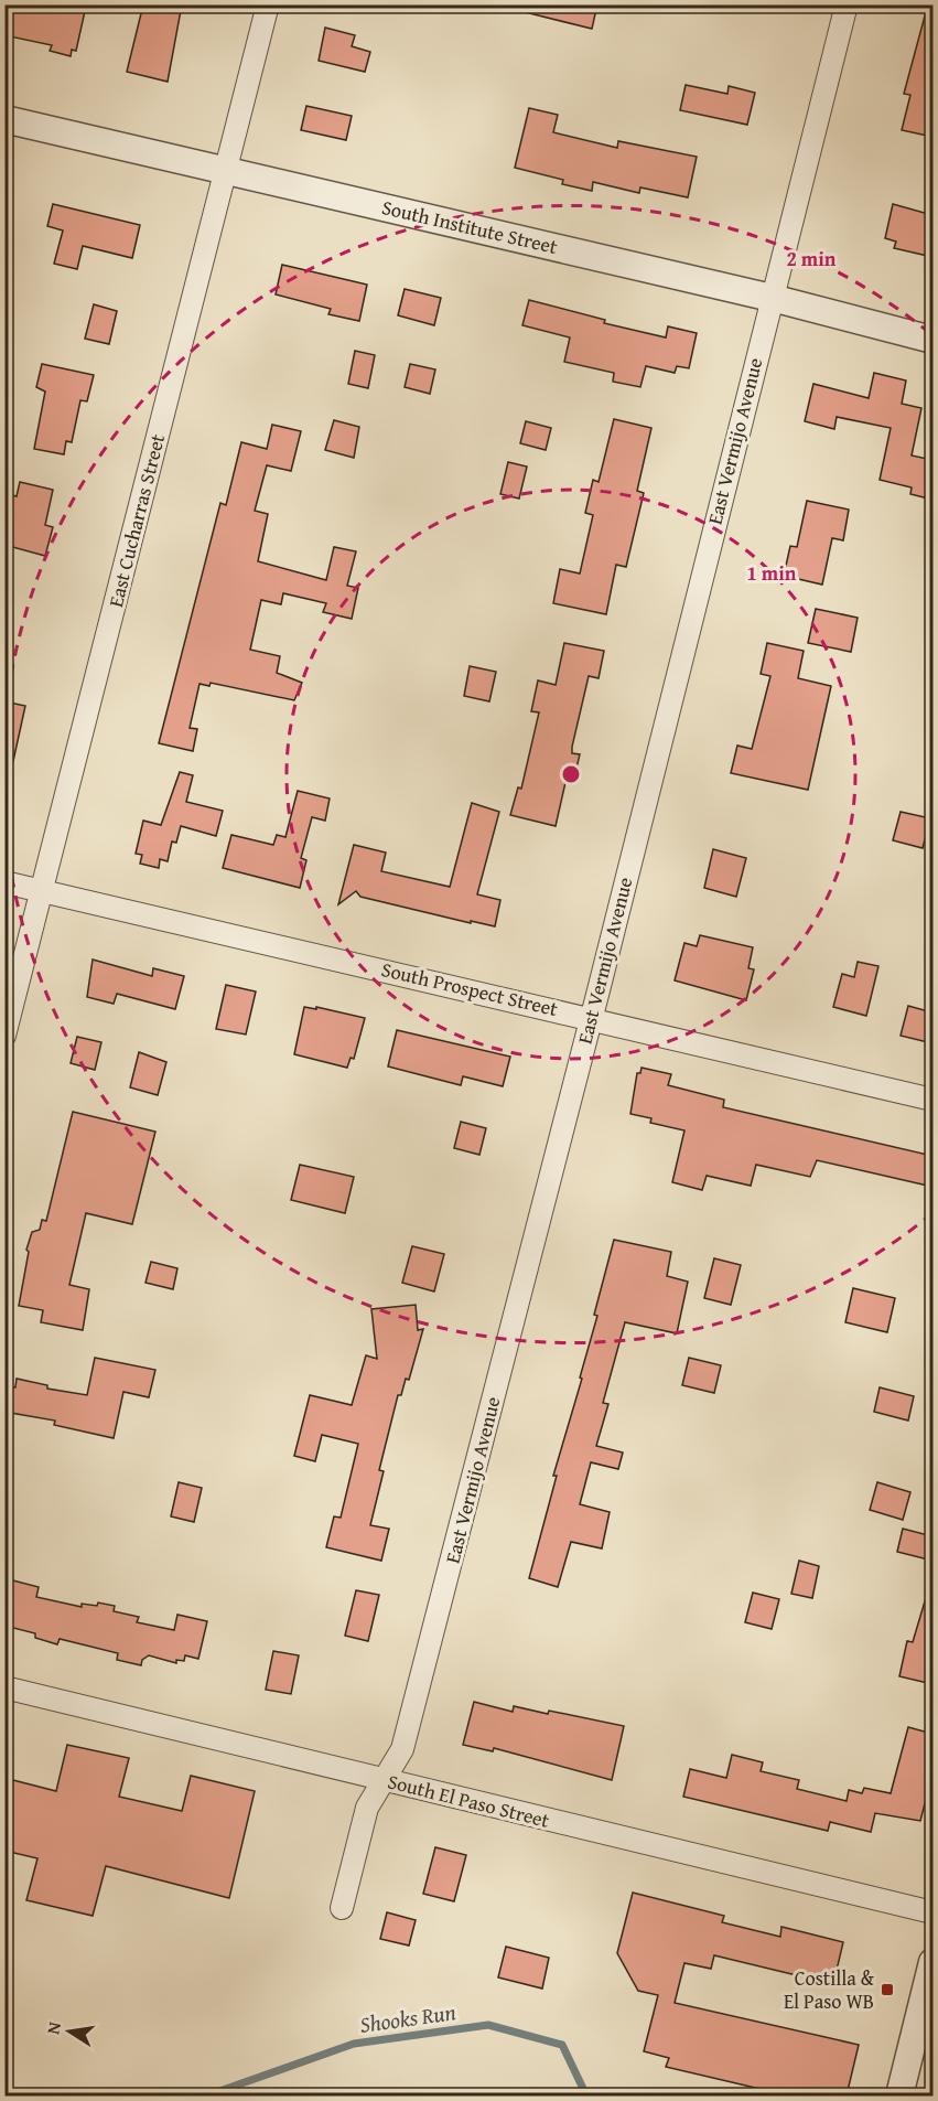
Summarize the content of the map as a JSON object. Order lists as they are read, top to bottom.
{
  "streets": {
    "street": [
      "South Institute Street",
      "East Vermijo Avenue",
      "East Cucharras Street",
      "South Prospect Street",
      "South El Paso Street"
    ]
  },
  "crossings": [
    ["South Institute Street", "East Vermijo Avenue"],
    ["South Institute Street", "East Cucharras Street"],
    ["East Vermijo Avenue", "South Prospect Street"],
    ["East Vermijo Avenue", "South El Paso Street"],
    ["East Cucharras Street", "South Prospect Street"]
  ],
  "water": ["Shooks Run"],
  "places": {
    "transit": ["Costilla & El Paso WB"]
  },
  "north": "left",
  "rings": ["2 min", "1 min"]
}
